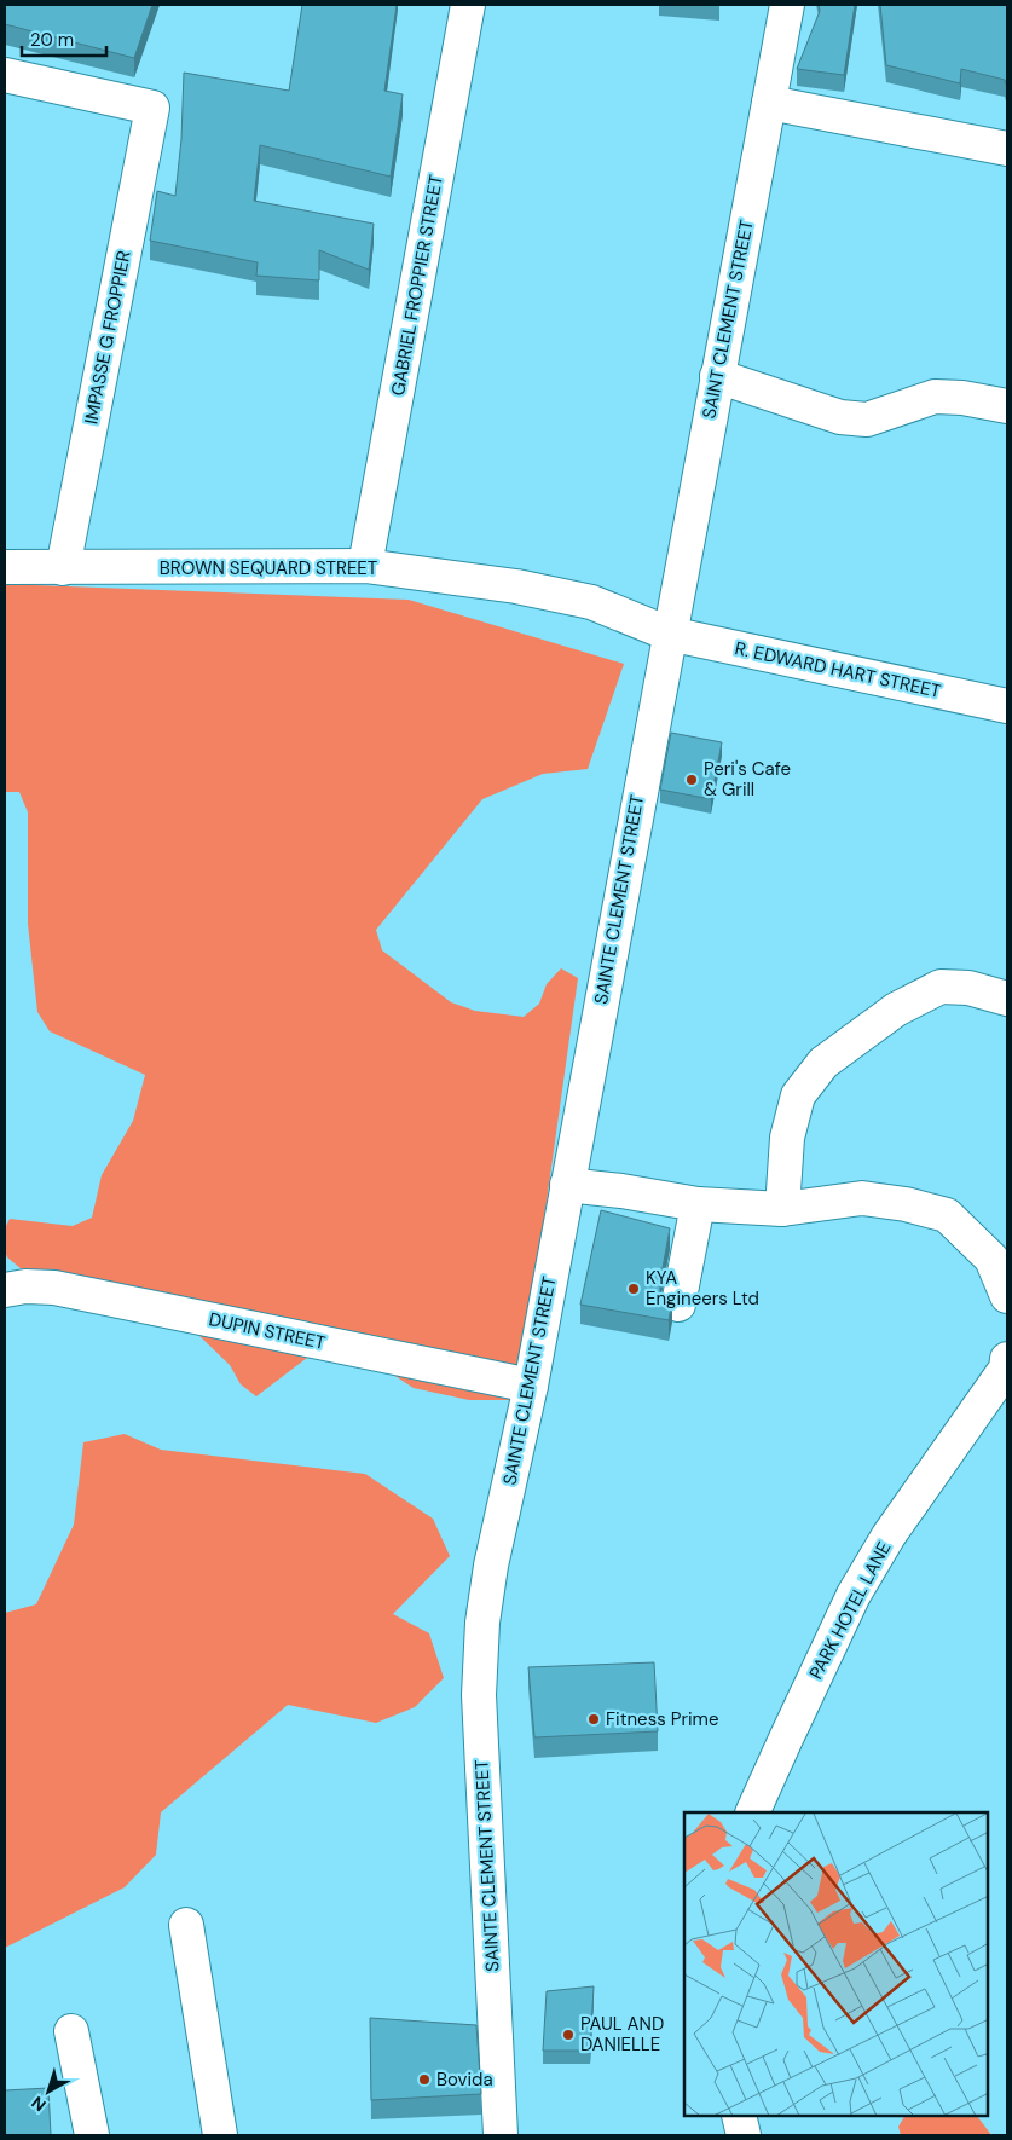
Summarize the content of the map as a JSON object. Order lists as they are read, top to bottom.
{
  "streets": {
    "street": [
      "GABRIEL FROPPIER STREET",
      "SAINT CLEMENT STREET",
      "IMPASSE G FROPPIER",
      "BROWN SEQUARD STREET",
      "R. EDWARD HART STREET",
      "SAINTE CLEMENT STREET",
      "DUPIN STREET",
      "PARK HOTEL LANE"
    ]
  },
  "crossings": [
    ["GABRIEL FROPPIER STREET", "BROWN SEQUARD STREET"],
    ["SAINT CLEMENT STREET", "BROWN SEQUARD STREET"],
    ["SAINT CLEMENT STREET", "R. EDWARD HART STREET"],
    ["SAINT CLEMENT STREET", "SAINTE CLEMENT STREET"],
    ["IMPASSE G FROPPIER", "BROWN SEQUARD STREET"],
    ["BROWN SEQUARD STREET", "R. EDWARD HART STREET"],
    ["BROWN SEQUARD STREET", "SAINTE CLEMENT STREET"],
    ["R. EDWARD HART STREET", "SAINTE CLEMENT STREET"],
    ["SAINTE CLEMENT STREET", "DUPIN STREET"]
  ],
  "places": [
    "Peri's Cafe & Grill",
    "KYA Engineers Ltd",
    "Fitness Prime",
    "PAUL AND DANIELLE",
    "Bovida"
  ],
  "scale_bar": "20 m",
  "north": "bottom left"
}
